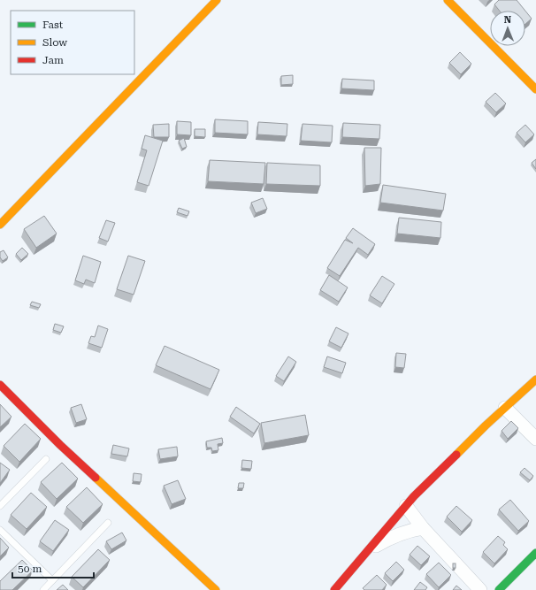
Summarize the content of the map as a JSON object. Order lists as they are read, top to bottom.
{
  "legend": ["Fast", "Slow", "Jam"],
  "scale_bar": "50 m",
  "north": "top"
}
